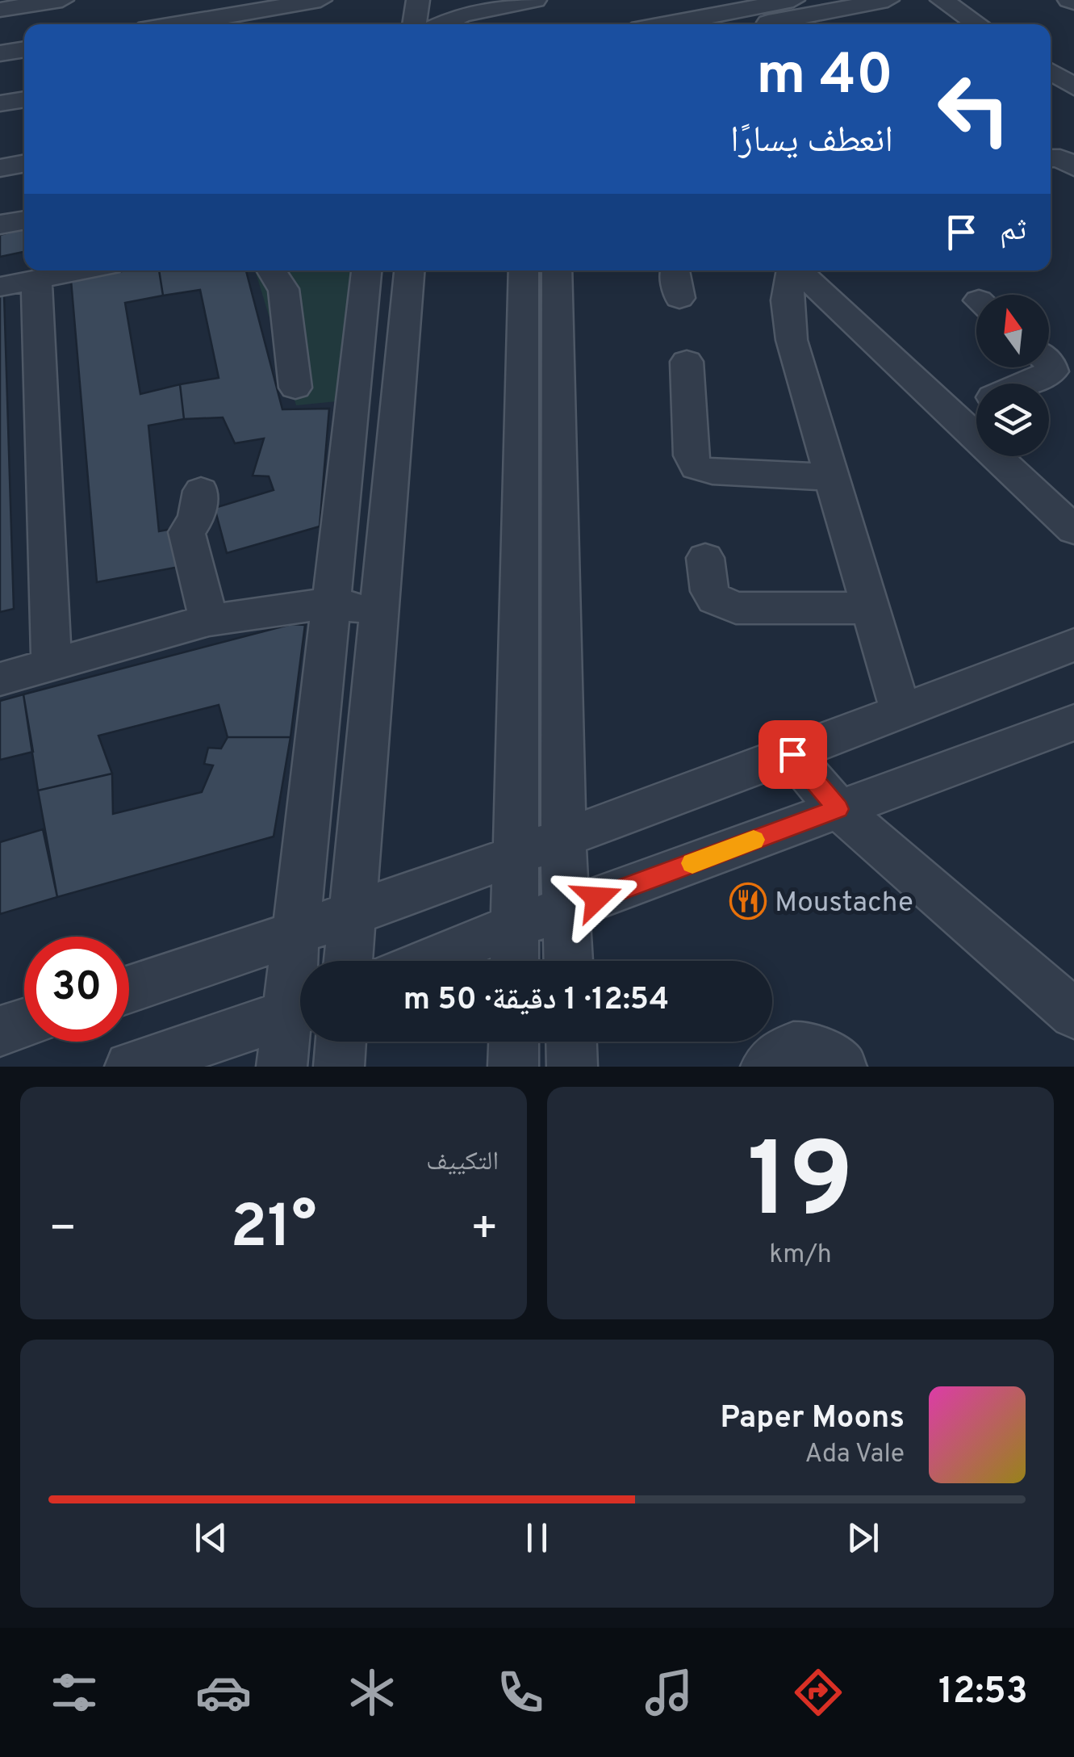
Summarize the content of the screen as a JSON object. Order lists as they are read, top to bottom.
{
  "places": {
    "restaurant": ["Moustache"]
  },
  "north": "top",
  "page": {
    "turn": ["40 m", "انعطف يسارًا"],
    "then": "ثم",
    "limit": "30",
    "trip": "12:54 · 1 دقيقة · 50 m",
    "tile": [
      ["19", "km/h"],
      "التكييف"
    ],
    "heat": ["−", "21°", "+"],
    "song": ["Paper Moons", "Ada Vale"],
    "tabs": "12:53"
  }
}
